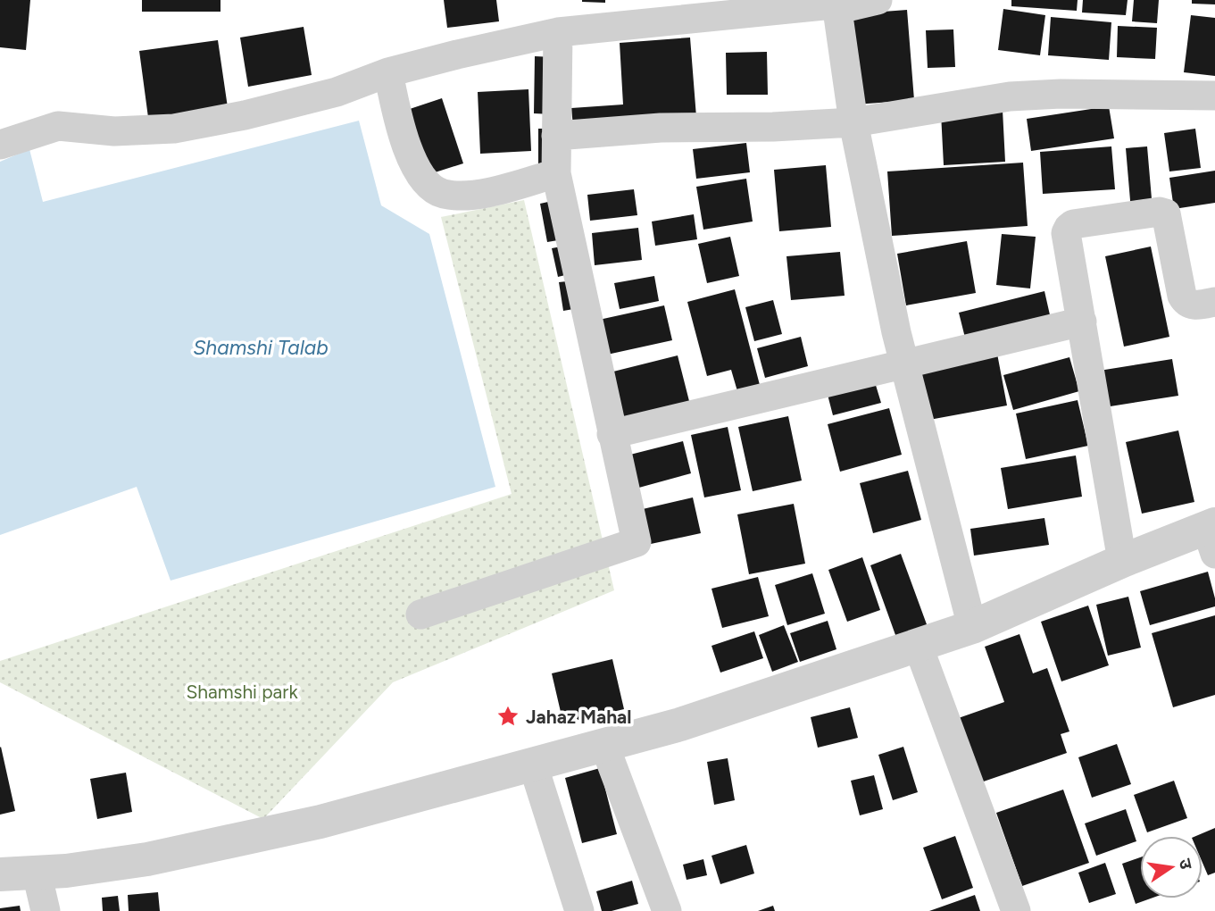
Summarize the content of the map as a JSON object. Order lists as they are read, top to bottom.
{
  "water": ["Shamshi Talab"],
  "parks": ["Shamshi park"],
  "places": {
    "place": ["Jahaz Mahal"]
  },
  "north": "right"
}
